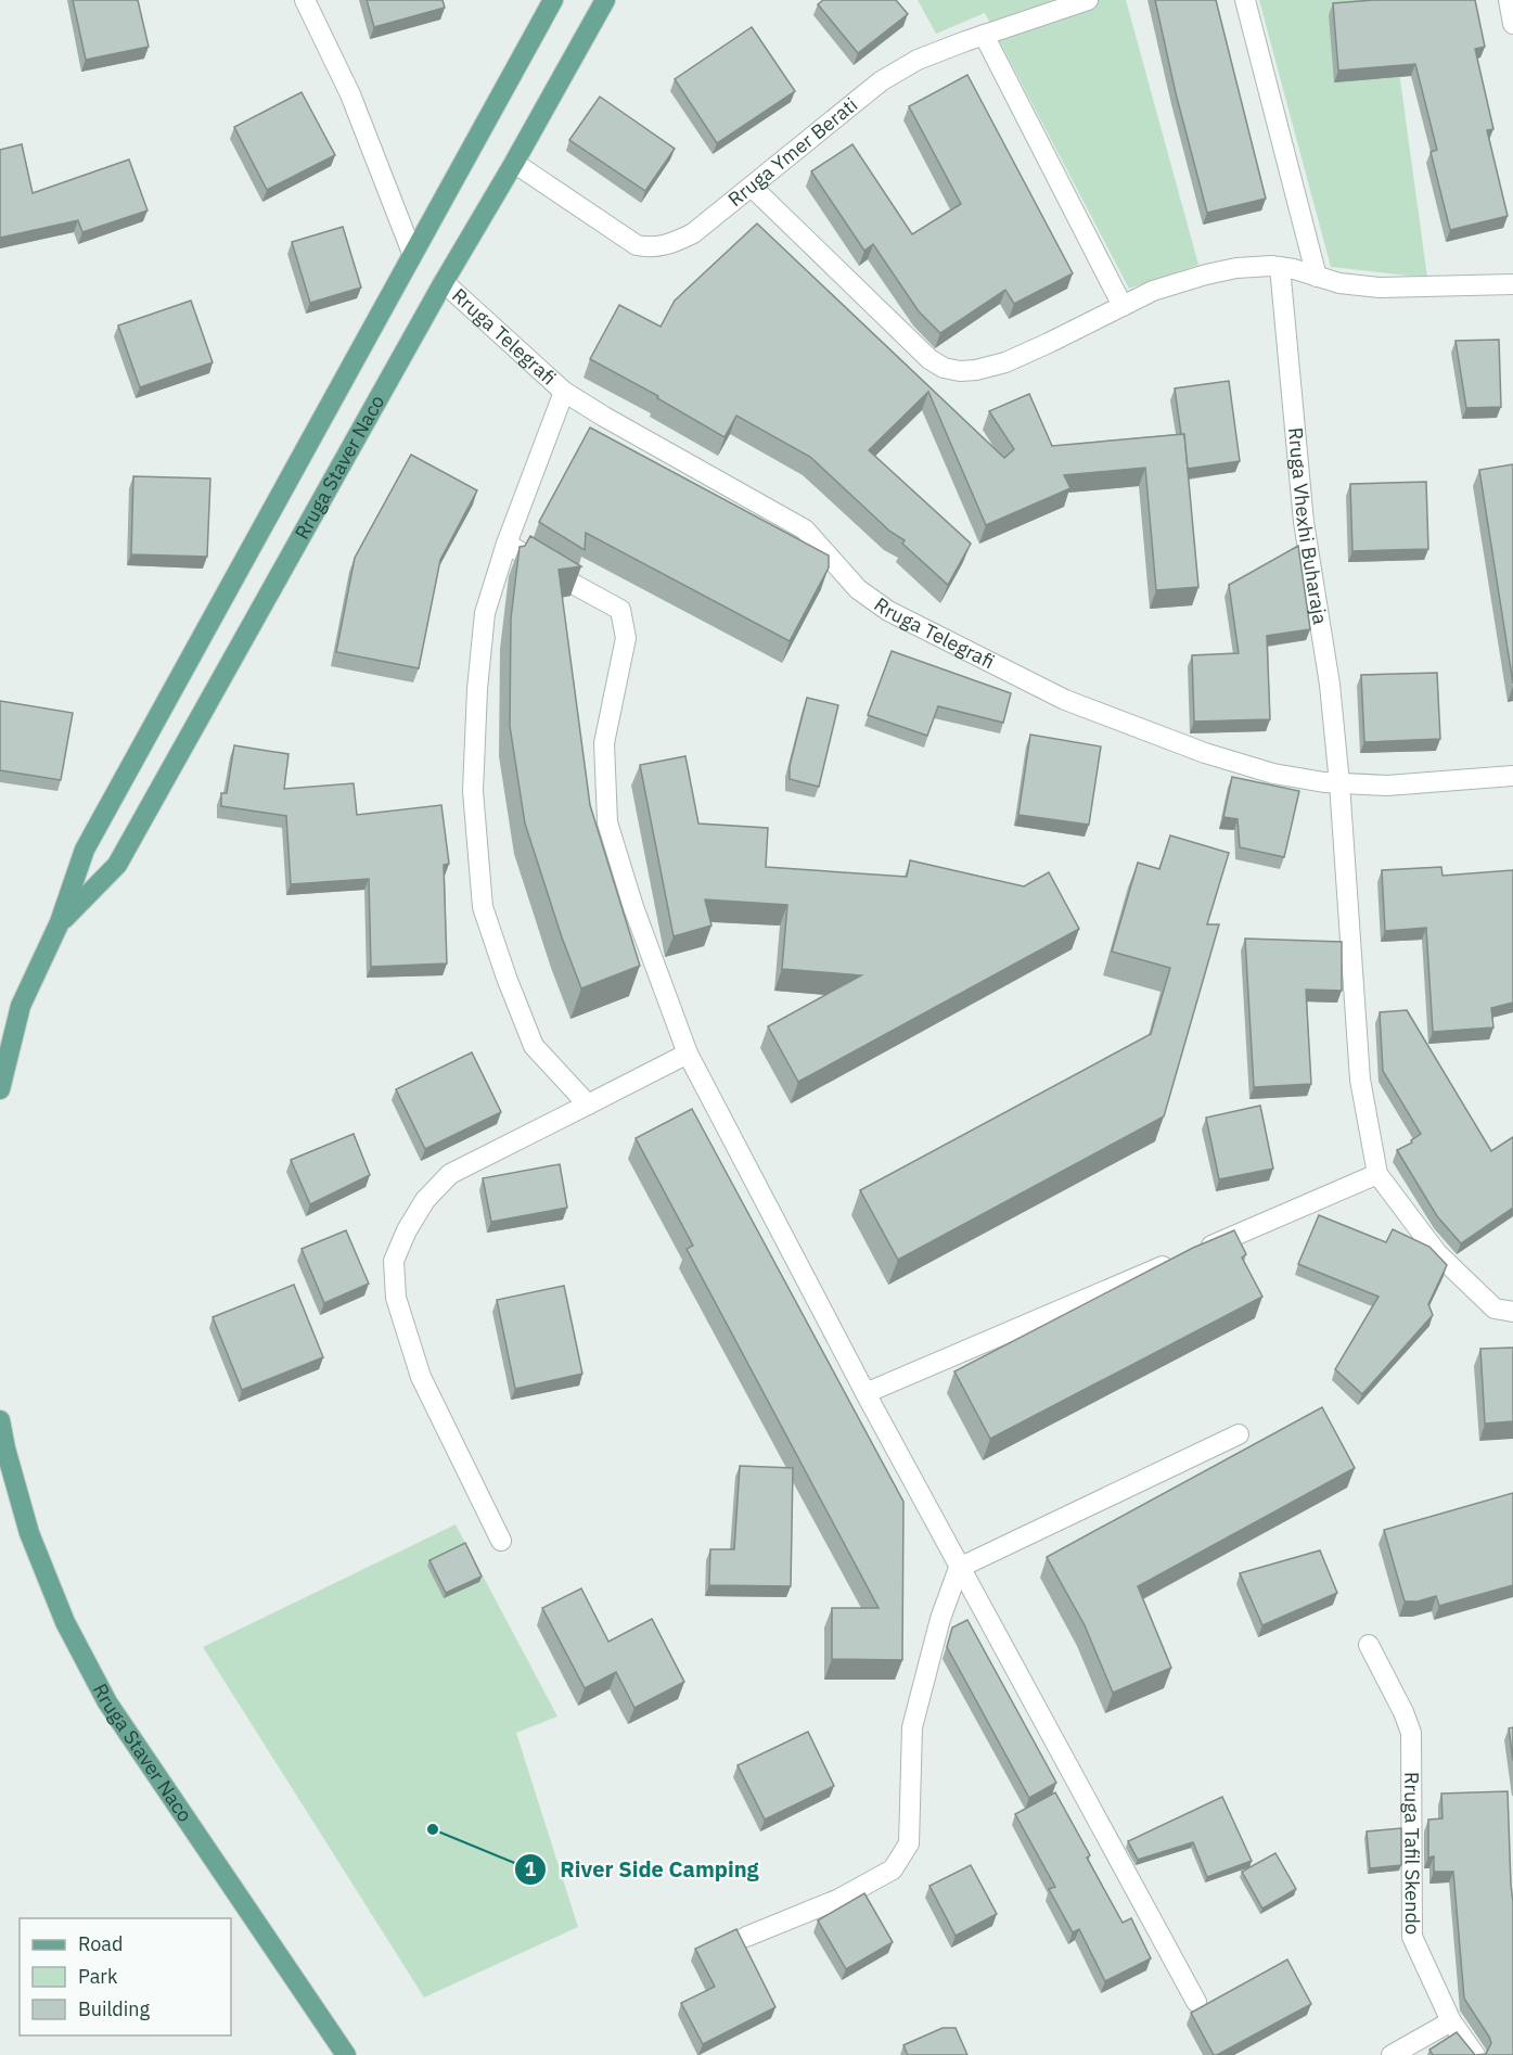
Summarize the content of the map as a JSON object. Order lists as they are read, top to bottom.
{
  "streets": {
    "main road": ["Rruga Staver Naco"],
    "street": [
      "Rruga Ymer Berati",
      "Rruga Telegrafi",
      "Rruga Vhexhi Buharaja",
      "Rruga Tafil Skendo"
    ]
  },
  "crossings": [
    ["Rruga Ymer Berati", "Rruga Staver Naco"],
    ["Rruga Telegrafi", "Rruga Staver Naco"],
    ["Rruga Telegrafi", "Rruga Vhexhi Buharaja"]
  ],
  "places": ["River Side Camping"],
  "legend": ["Road", "Park", "Building"]
}
